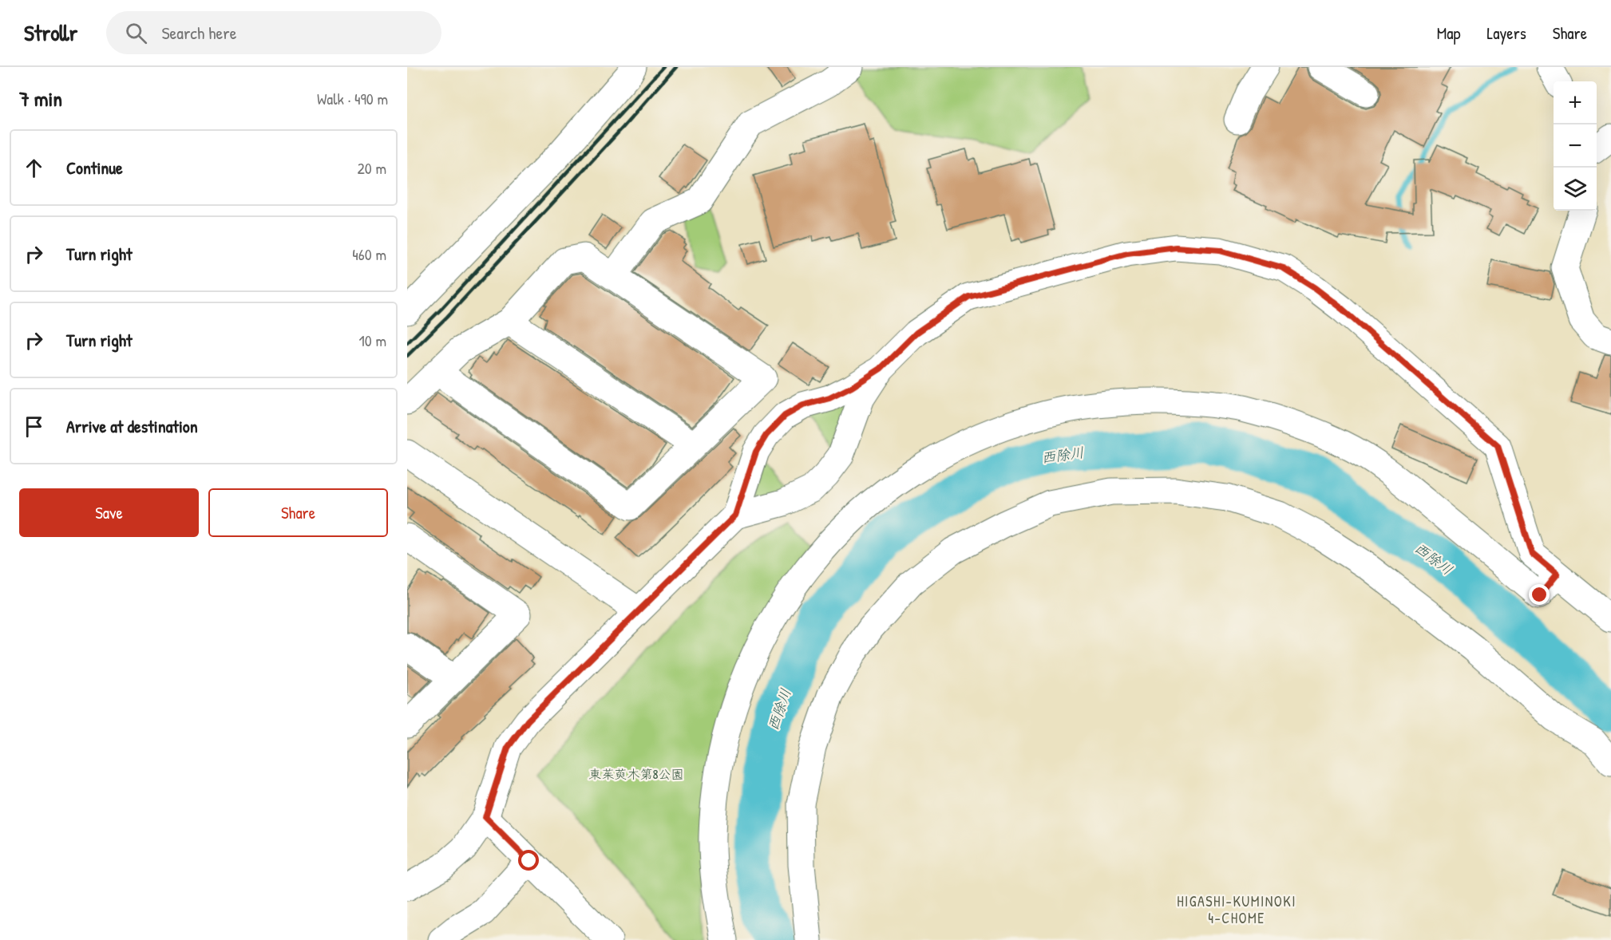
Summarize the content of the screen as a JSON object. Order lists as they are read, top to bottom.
{
  "districts": ["HIGASHI-KUMINOKI 4-CHOME"],
  "water": ["西除川"],
  "parks": ["東茱萸木第8公園"],
  "page": {
    "header": "Strollr",
    "search": "Search here",
    "nav": ["Map", "Layers", "Share"],
    "heading": ["7 min", "Walk · 490 m"],
    "map_buttons": ["+", "−"],
    "list": [
      ["Continue", "20 m"],
      ["Turn right", "460 m"],
      ["Turn right", "10 m"],
      "Arrive at destination"
    ],
    "buttons": ["Save", "Share"]
  }
}
